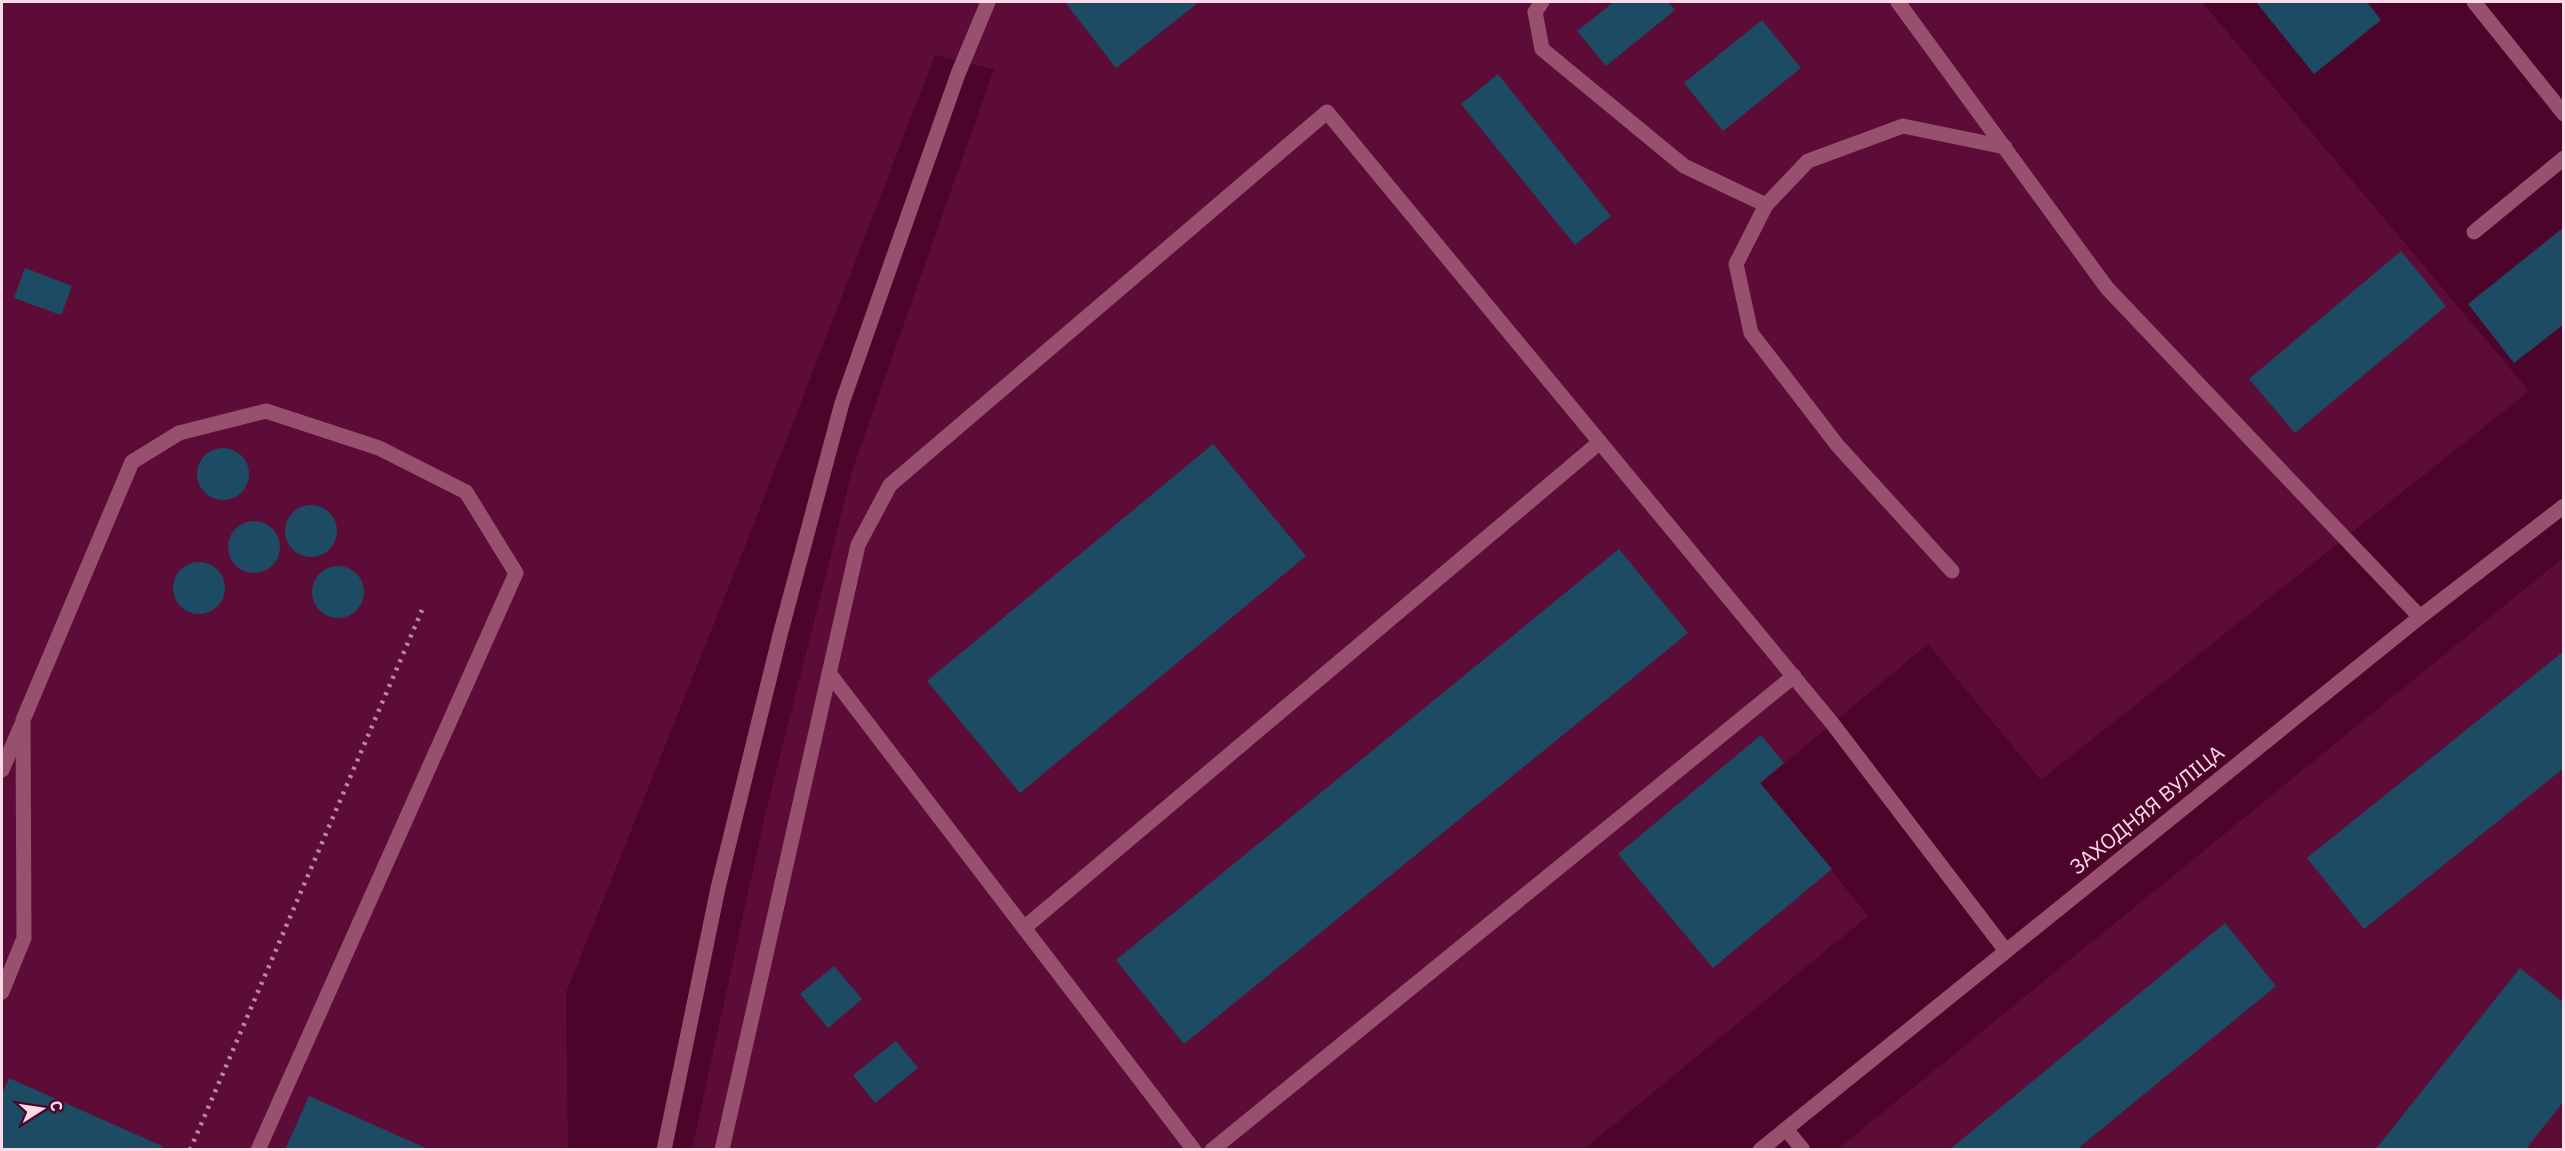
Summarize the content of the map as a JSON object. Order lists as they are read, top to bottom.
{
  "streets": {
    "street": ["ЗАХОДНЯЯ ВУЛІЦА"]
  },
  "north": "right"
}
